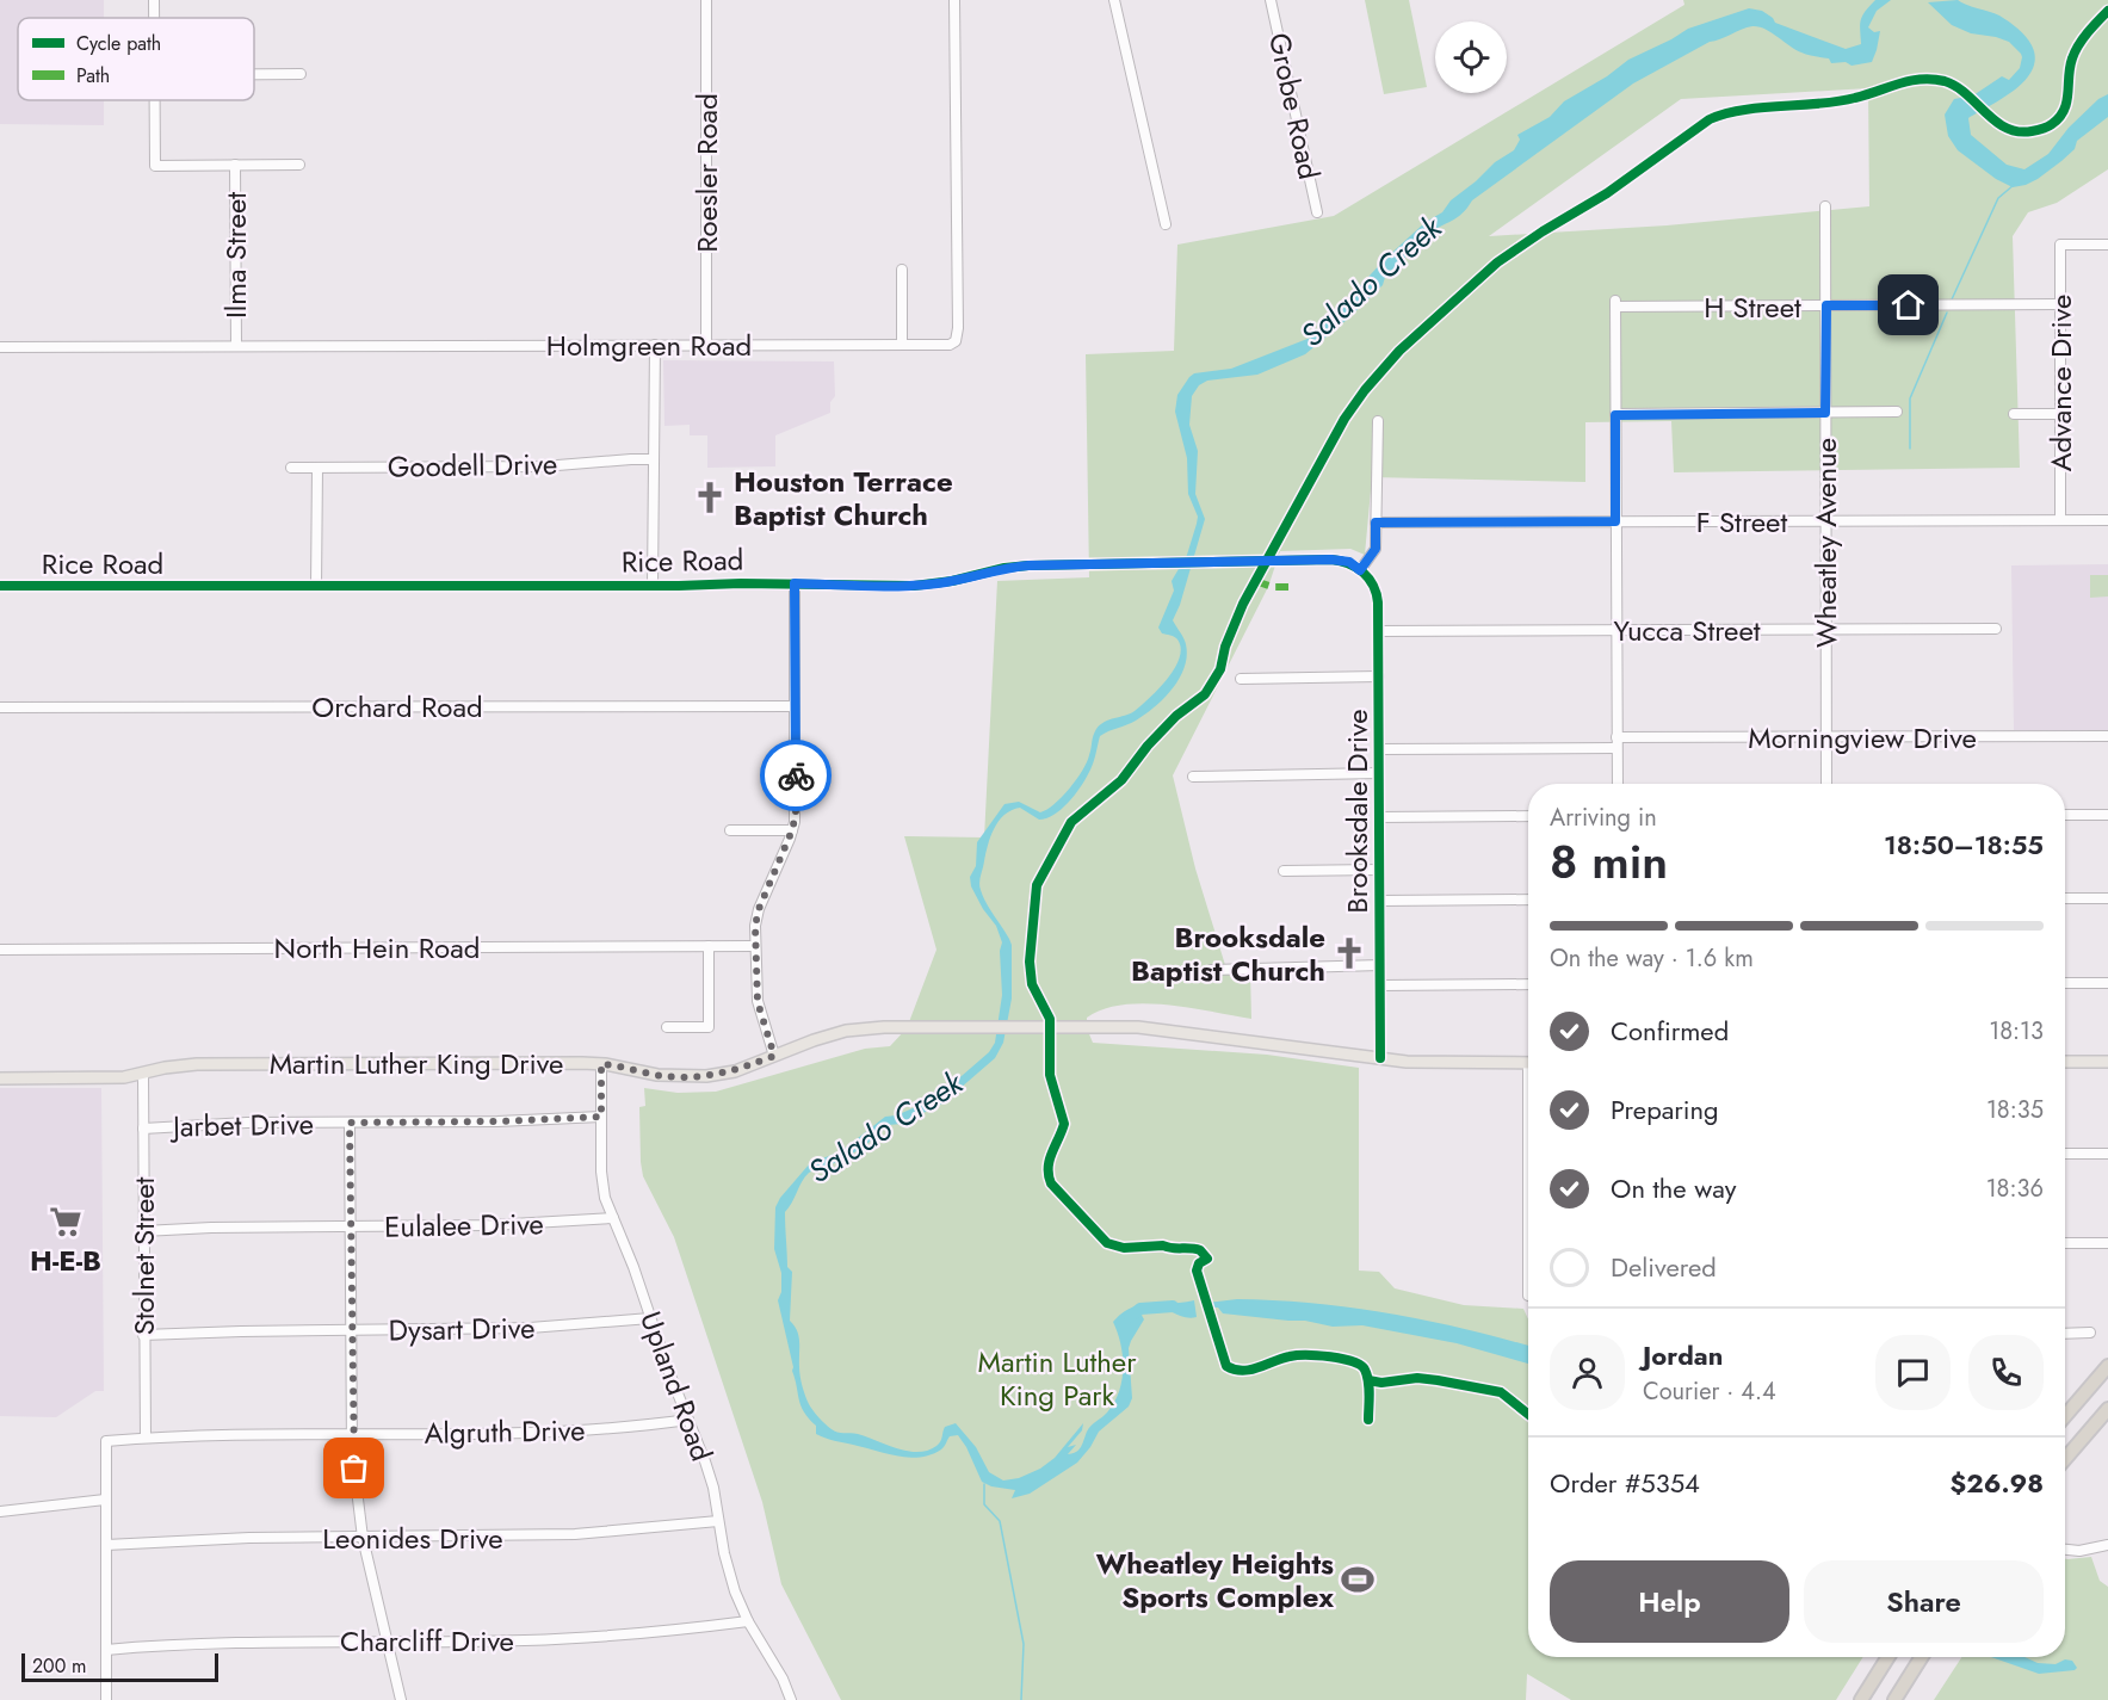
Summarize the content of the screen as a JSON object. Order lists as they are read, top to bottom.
{
  "streets": {
    "main road": ["Martin Luther King Drive"],
    "street": [
      "Grobe Road",
      "Roesler Road",
      "Ilma Street",
      "H Street",
      "Holmgreen Road",
      "Advance Drive",
      "Goodell Drive",
      "F Street",
      "Wheatley Avenue",
      "Rice Road",
      "Yucca Street",
      "Orchard Road",
      "Morningview Drive",
      "Brooksdale Drive",
      "North Hein Road",
      "Jarbet Drive",
      "Eulalee Drive",
      "Stolnet Street",
      "Dysart Drive",
      "Upland Road",
      "Algruth Drive",
      "Leonides Drive",
      "Charcliff Drive"
    ]
  },
  "crossings": [
    ["Roesler Road", "Holmgreen Road"],
    ["Ilma Street", "Holmgreen Road"],
    ["H Street", "Advance Drive"],
    ["H Street", "Wheatley Avenue"],
    ["Advance Drive", "F Street"],
    ["F Street", "Wheatley Avenue"],
    ["Wheatley Avenue", "Yucca Street"],
    ["Wheatley Avenue", "Morningview Drive"],
    ["Rice Road", "Brooksdale Drive"],
    ["Yucca Street", "Brooksdale Drive"],
    ["Morningview Drive", "Brooksdale Drive"],
    ["Brooksdale Drive", "Martin Luther King Drive"],
    ["Martin Luther King Drive", "Stolnet Street"],
    ["Martin Luther King Drive", "Upland Road"],
    ["Jarbet Drive", "Stolnet Street"],
    ["Jarbet Drive", "Upland Road"],
    ["Eulalee Drive", "Stolnet Street"],
    ["Eulalee Drive", "Upland Road"],
    ["Stolnet Street", "Dysart Drive"],
    ["Stolnet Street", "Algruth Drive"],
    ["Dysart Drive", "Upland Road"],
    ["Upland Road", "Algruth Drive"],
    ["Upland Road", "Leonides Drive"],
    ["Upland Road", "Charcliff Drive"]
  ],
  "water": ["Salado Creek"],
  "parks": ["Martin Luther King Park"],
  "places": {
    "church": ["Houston Terrace Baptist Church", "Brooksdale Baptist Church"],
    "supermarket": ["H-E-B"],
    "sports": ["Wheatley Heights Sports Complex"]
  },
  "legend": ["Cycle path", "Path"],
  "scale_bar": "200 m",
  "page": {
    "heading": ["8 min", "Arriving in", "18:50–18:55"],
    "panel": [
      "Jordan",
      "Courier · 4.4",
      "Order #5354",
      "$26.98"
    ],
    "bar": "On the way · 1.6 km",
    "list": [
      ["Confirmed", "18:13"],
      ["Preparing", "18:35"],
      ["On the way", "18:36"],
      "Delivered"
    ],
    "buttons": ["Help", "Share"],
    "scale": "200 m"
  }
}
